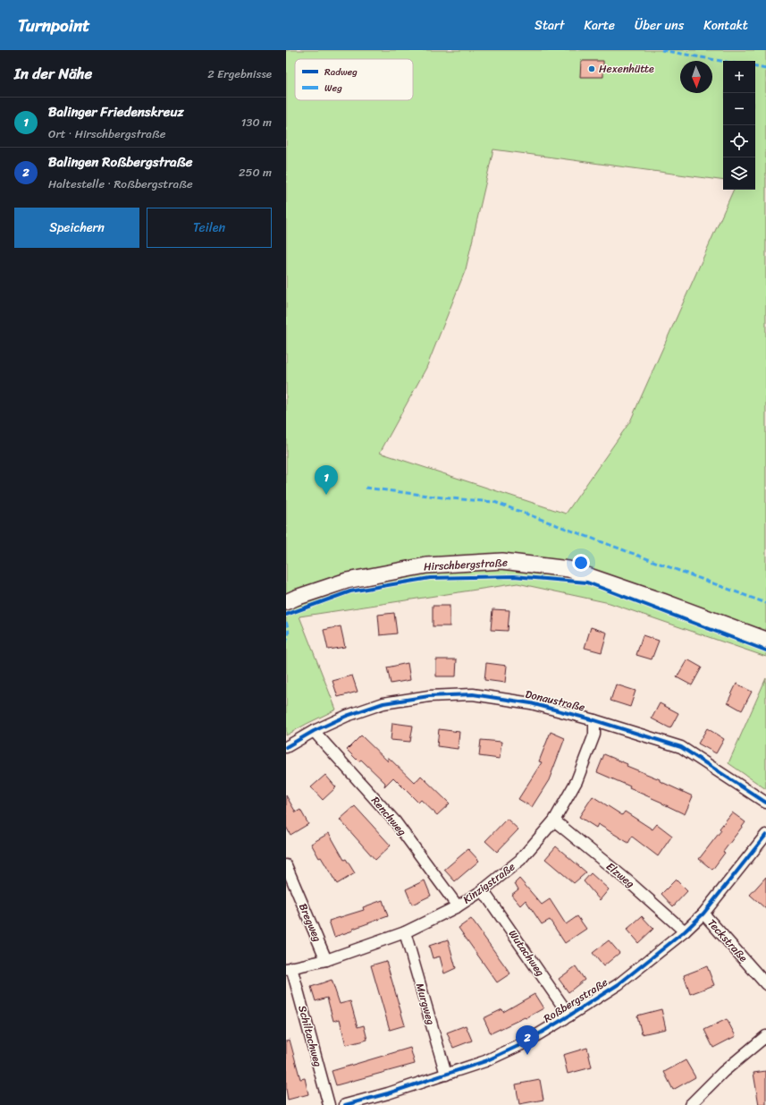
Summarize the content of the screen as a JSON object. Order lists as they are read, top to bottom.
{
  "streets": {
    "street": [
      "Hirschbergstraße",
      "Donaustraße",
      "Renchweg",
      "Elzweg",
      "Kinzigstraße",
      "Bregweg",
      "Teckstraße",
      "Wutachweg",
      "Roßbergstraße",
      "Murgweg",
      "Schiltachweg"
    ]
  },
  "crossings": [
    ["Donaustraße", "Renchweg"],
    ["Donaustraße", "Kinzigstraße"],
    ["Renchweg", "Kinzigstraße"],
    ["Elzweg", "Kinzigstraße"],
    ["Elzweg", "Roßbergstraße"],
    ["Kinzigstraße", "Bregweg"],
    ["Kinzigstraße", "Wutachweg"],
    ["Kinzigstraße", "Murgweg"],
    ["Kinzigstraße", "Schiltachweg"],
    ["Teckstraße", "Roßbergstraße"],
    ["Wutachweg", "Roßbergstraße"],
    ["Roßbergstraße", "Murgweg"]
  ],
  "places": ["Hexenhütte"],
  "legend": ["Radweg", "Weg"],
  "north": "bottom",
  "page": {
    "header": "Turnpoint",
    "nav": [
      "Start",
      "Karte",
      "Über uns",
      "Kontakt"
    ],
    "heading": ["In der Nähe", "2 Ergebnisse"],
    "map_buttons": ["+", "−"],
    "list": [
      {
        "mark": "1",
        "name": "Balinger Friedenskreuz",
        "note": "Ort · Hirschbergstraße",
        "value": "130 m"
      },
      {
        "mark": "2",
        "name": "Balingen Roßbergstraße",
        "note": "Haltestelle · Roßbergstraße",
        "value": "250 m"
      }
    ],
    "buttons": ["Speichern", "Teilen"],
    "pins": ["1", "2"]
  }
}
